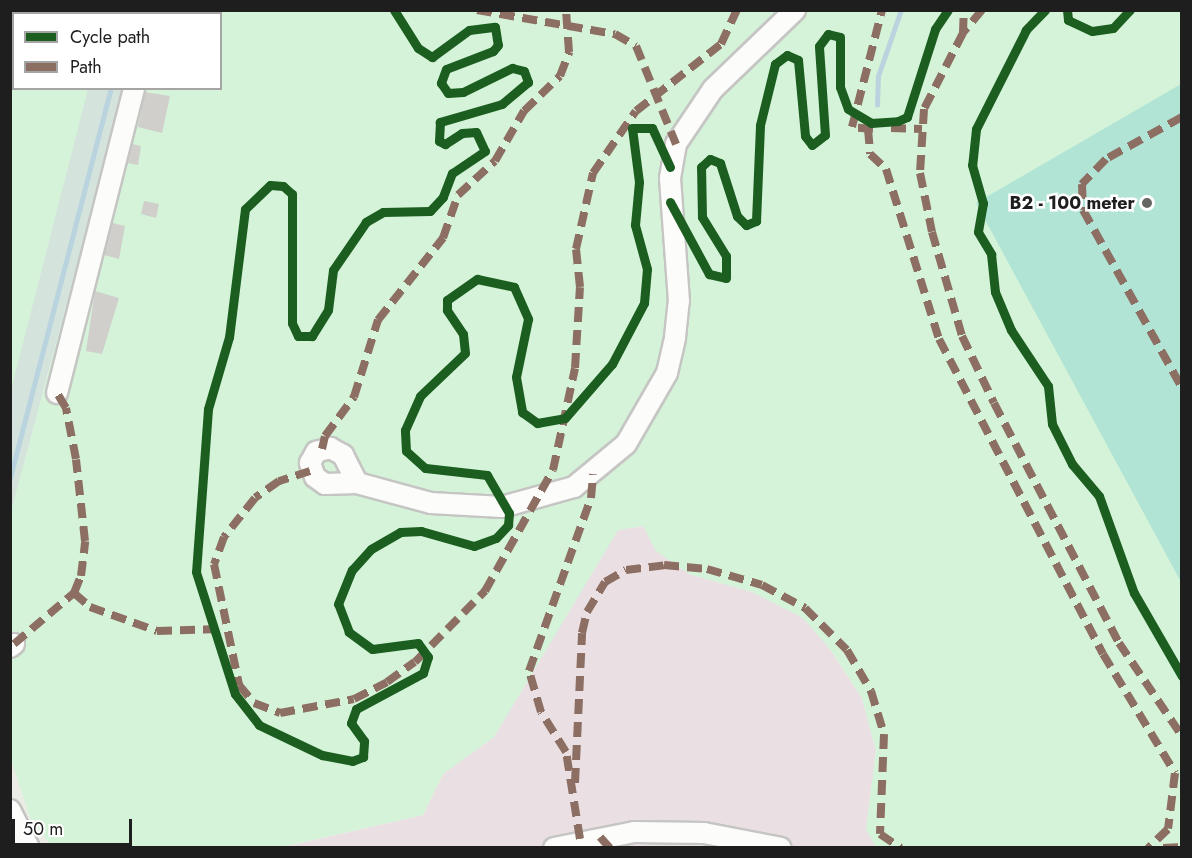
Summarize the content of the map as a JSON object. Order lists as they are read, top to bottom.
{
  "places": ["B2 - 100 meter"],
  "legend": ["Cycle path", "Path"],
  "scale_bar": "50 m"
}
